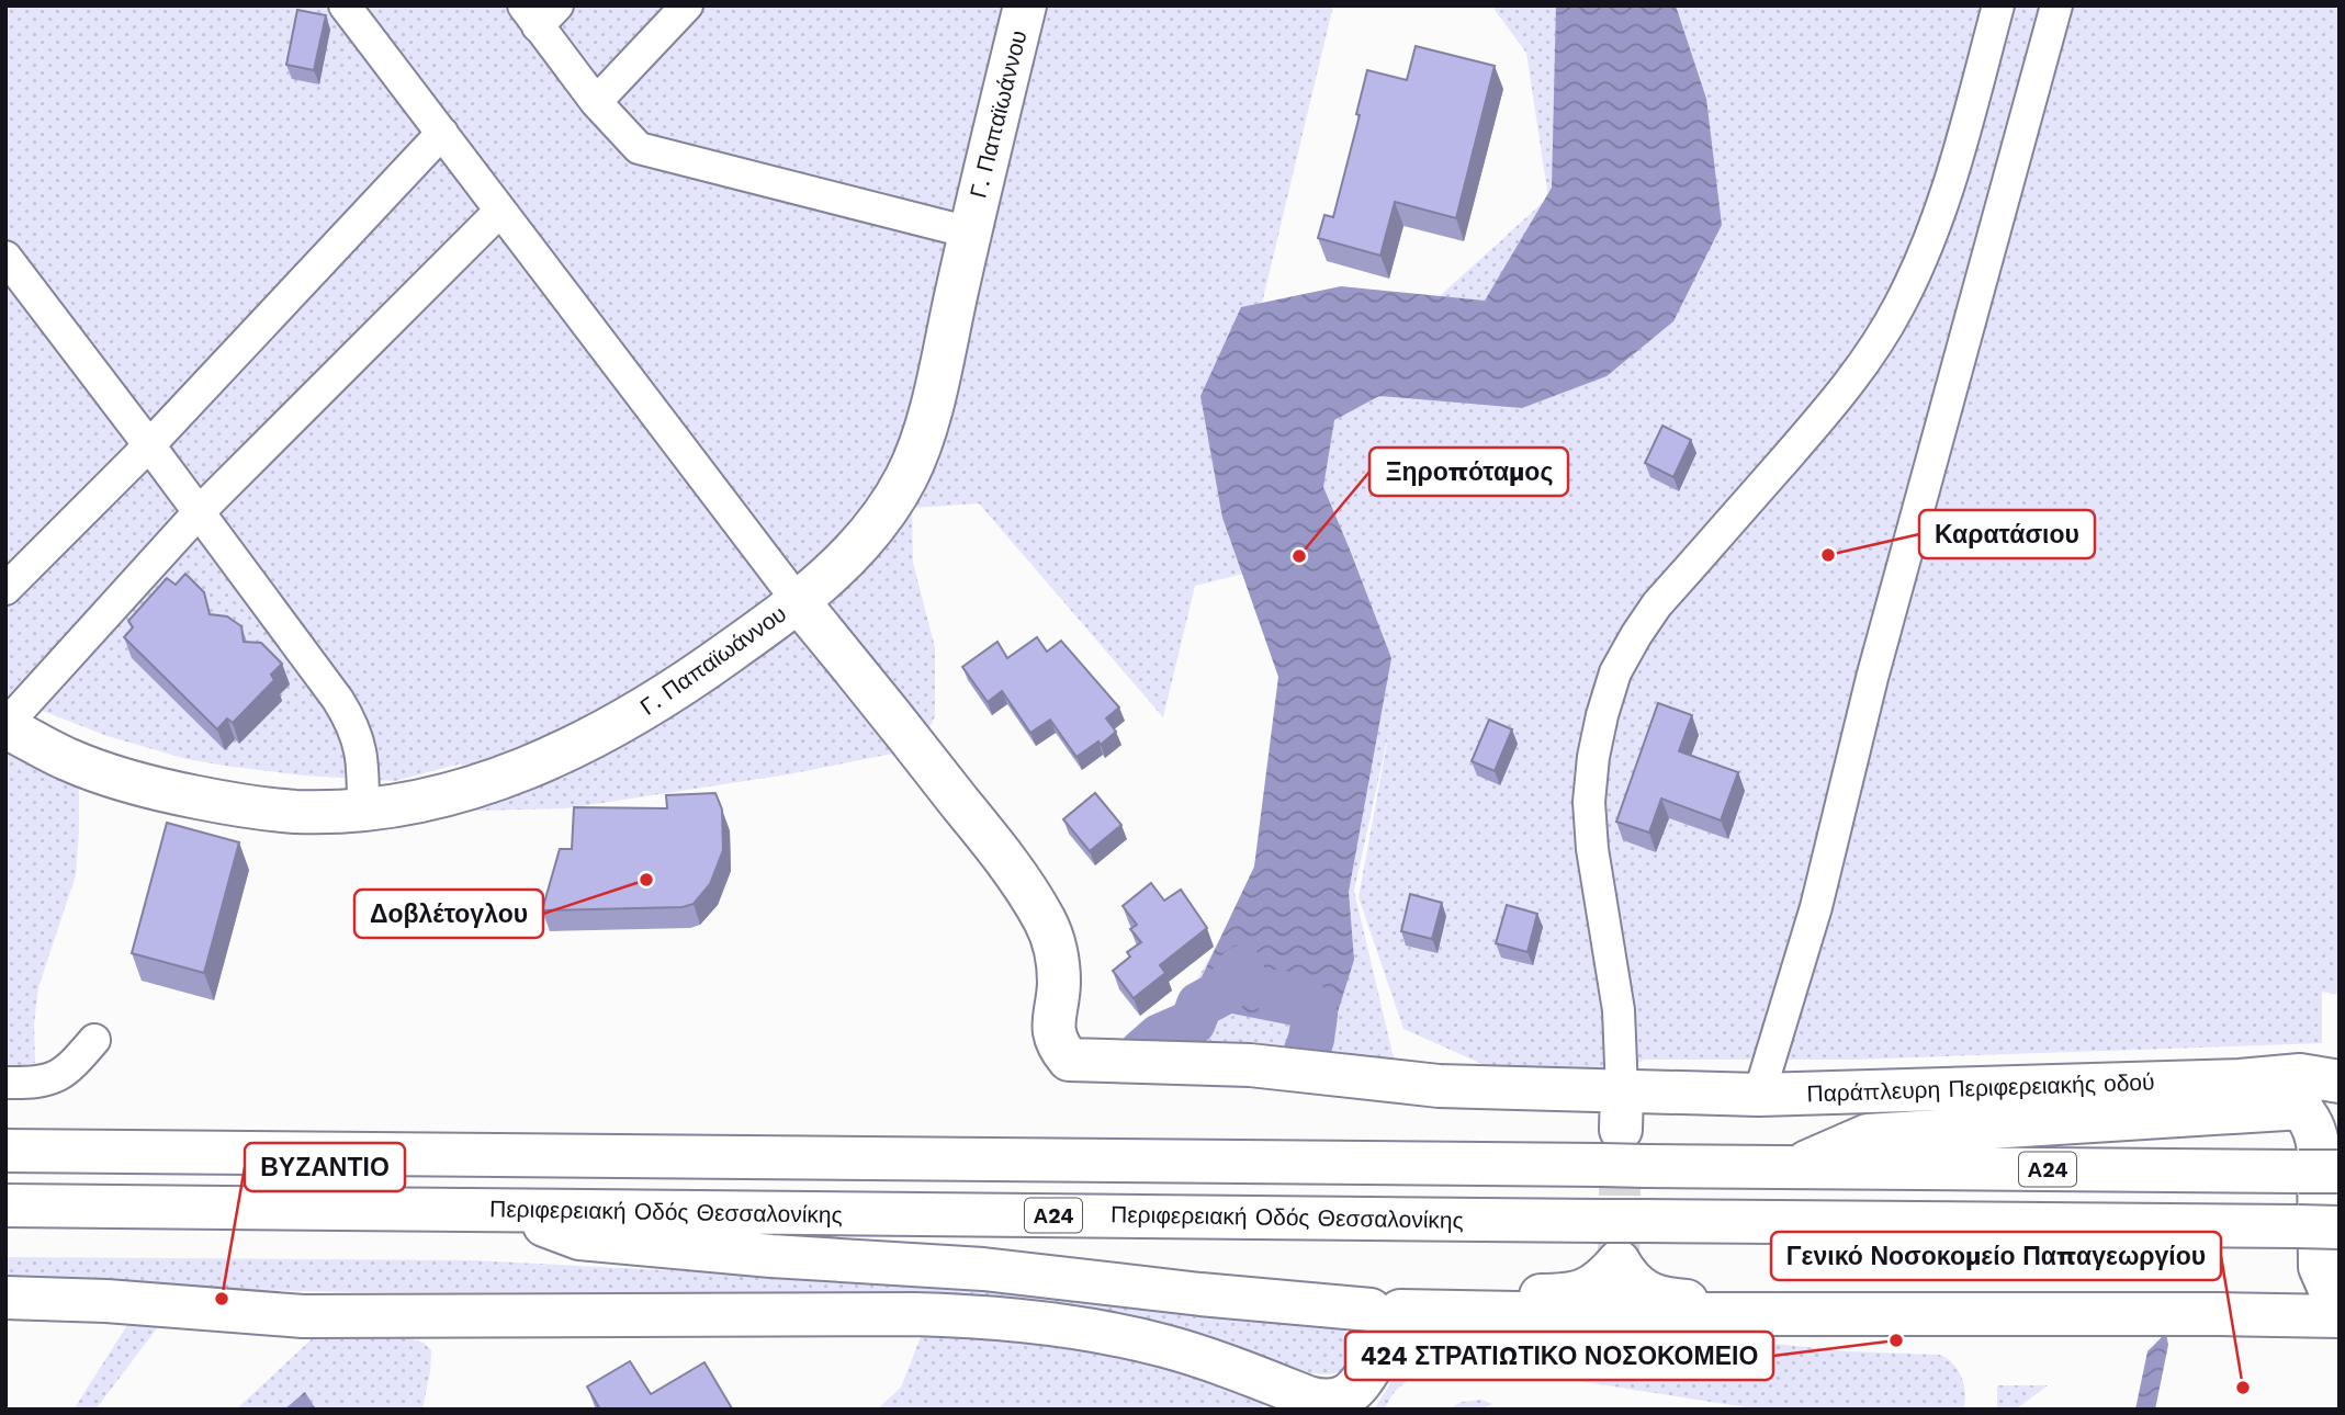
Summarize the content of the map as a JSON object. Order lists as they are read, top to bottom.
{
  "streets": {
    "main road": [
      "Γ. Παπαϊωάννου",
      "Παράπλευρη Περιφερειακής οδού",
      "Α24",
      "Περιφερειακή Οδός Θεσσαλονίκης"
    ]
  },
  "crossings": [
    ["Παράπλευρη Περιφερειακής οδού", "Α24"]
  ],
  "places": [
    "Καρατάσιου",
    "Ξηροπόταμος",
    "Δοβλέτογλου",
    "ΒΥΖΑΝΤΙΟ",
    "424 ΣΤΡΑΤΙΩΤΙΚΟ ΝΟΣΟΚΟΜΕΙΟ",
    "Γενικό Νοσοκομείο Παπαγεωργίου"
  ]
}
